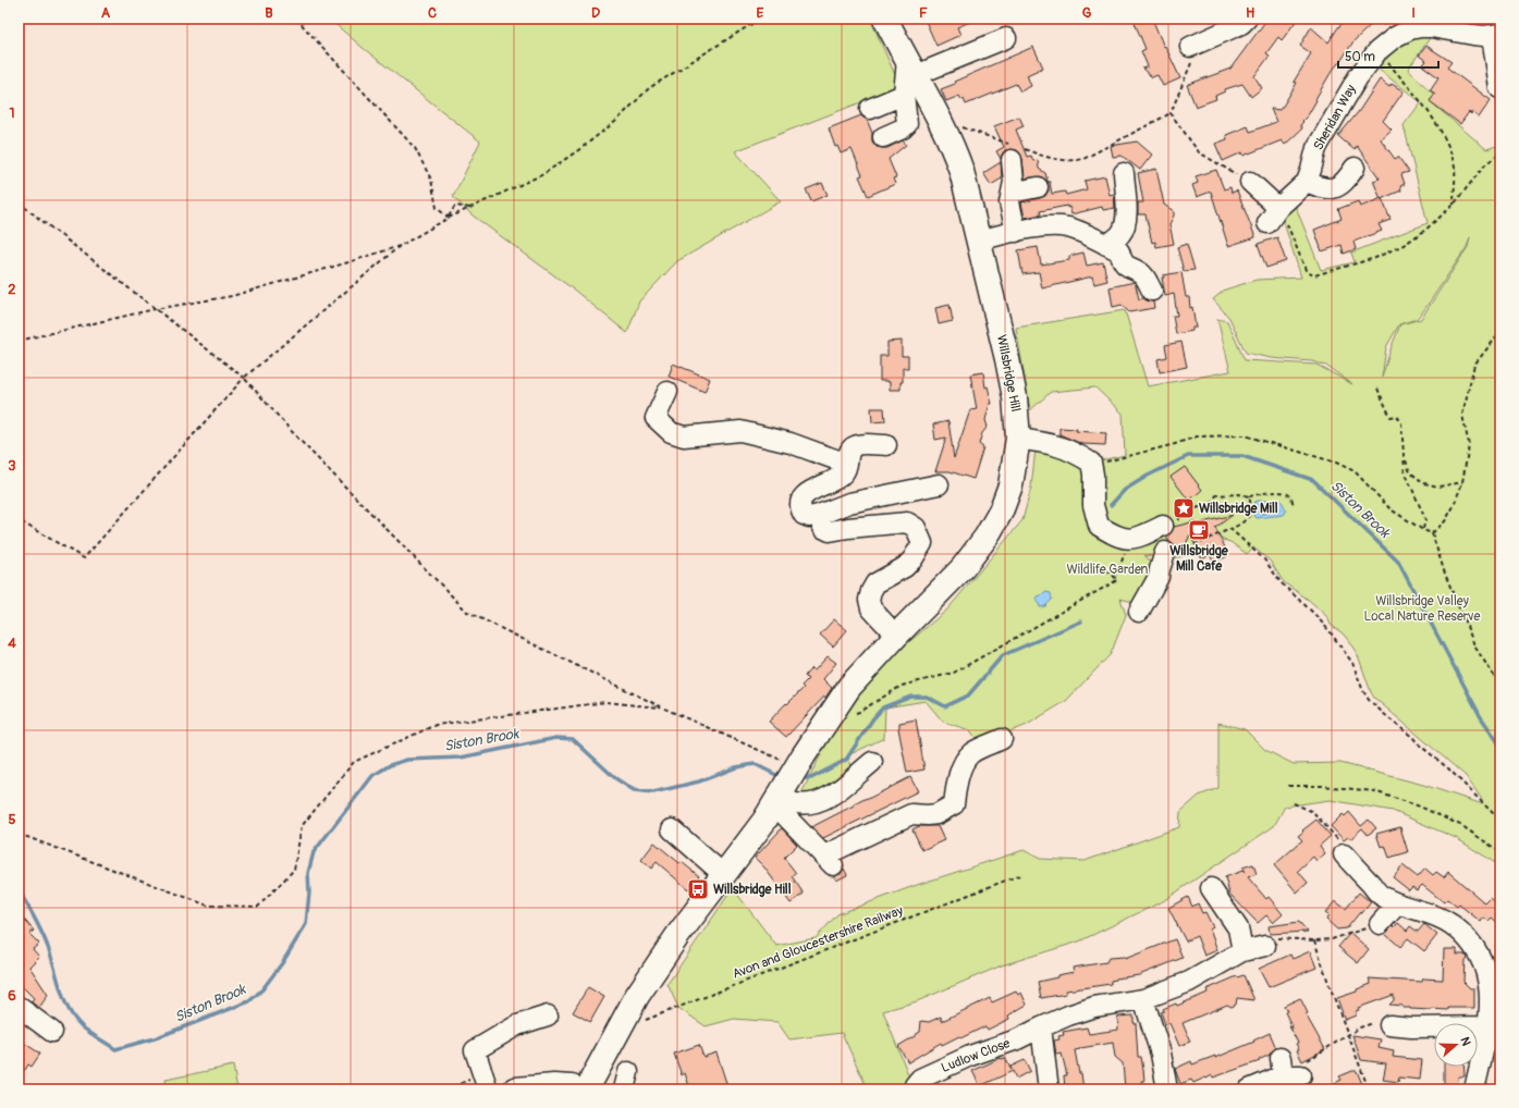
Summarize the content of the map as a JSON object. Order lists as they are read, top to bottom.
{
  "streets": {
    "main road": ["Willsbridge Hill"],
    "street": ["Sheridan Way", "Ludlow Close"],
    "path": ["Avon and Gloucestershire Railway"]
  },
  "crossings": [
    ["Willsbridge Hill", "Avon and Gloucestershire Railway"]
  ],
  "water": ["Siston Brook"],
  "parks": ["Wildlife Garden", "Willsbridge Valley Local Nature Reserve"],
  "places": {
    "place": ["Willsbridge Mill"],
    "cafe": ["Willsbridge Mill Cafe"],
    "bus stop": ["Willsbridge Hill"]
  },
  "scale_bar": "50 m",
  "north": "right",
  "grid": {
    "columns": [
      "A",
      "B",
      "C",
      "D",
      "E",
      "F",
      "G",
      "H",
      "I"
    ],
    "rows": [
      "1",
      "2",
      "3",
      "4",
      "5",
      "6"
    ]
  }
}
